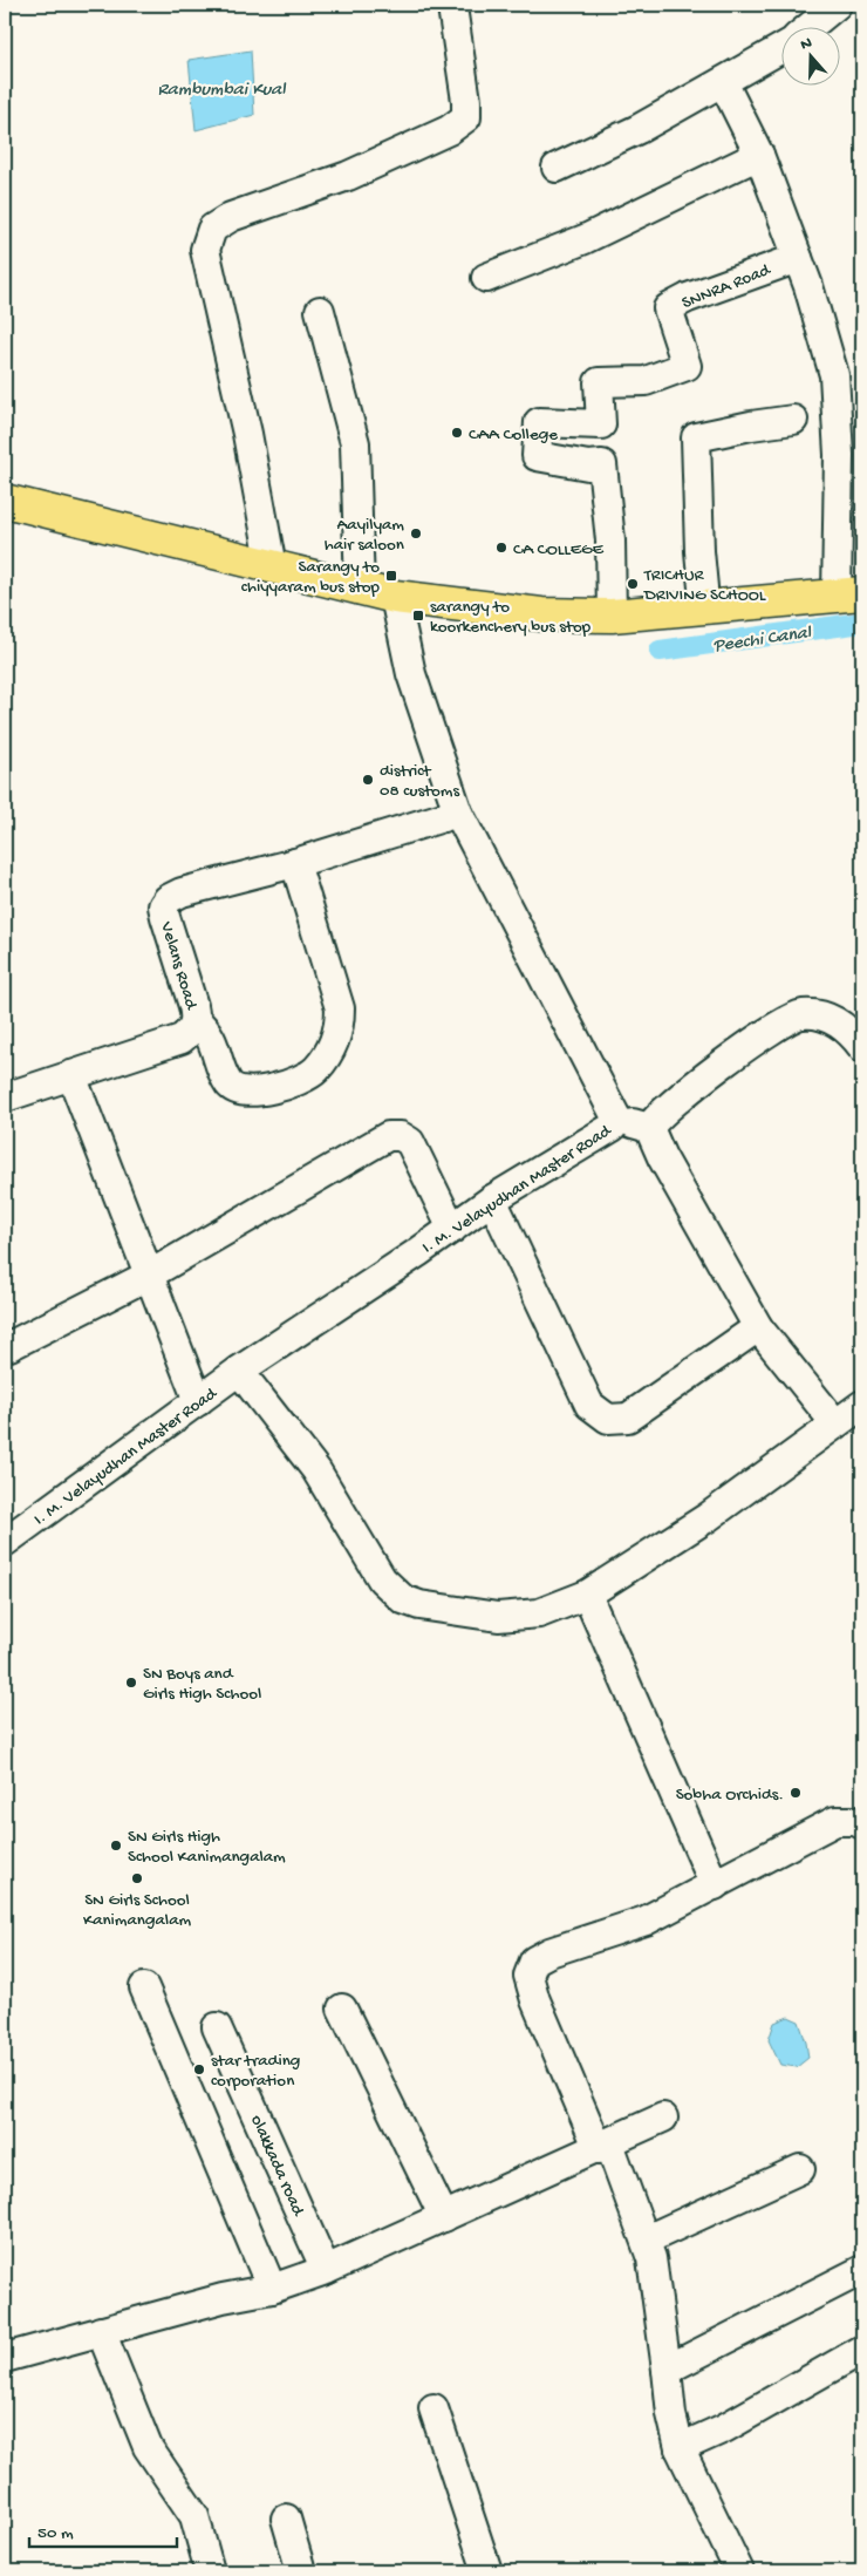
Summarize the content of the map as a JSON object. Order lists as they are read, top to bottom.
{
  "streets": {
    "street": [
      "SNNRA Road",
      "Velans Road",
      "I. M. Velayudhan Master Road",
      "olakkada road"
    ]
  },
  "crossings": [
    ["Velans Road", "I. M. Velayudhan Master Road"]
  ],
  "water": ["Rambumbai Kual", "Peechi Canal"],
  "places": {
    "other": [
      "CAA College",
      "Aayilyam hair saloon",
      "CA COLLEGE",
      "TRICHUR DRIVING SCHOOL",
      "district 08 customs",
      "SN Boys and Girls High School",
      "Sobha Orchids.",
      "SN Girls High School Kanimangalam",
      "SN Girls School Kanimangalam",
      "star trading corporation"
    ],
    "transit": ["Sarangy to chiyyaram bus stop", "sarangy to koorkenchery bus stop"]
  },
  "scale_bar": "50 m",
  "north": "top"
}
